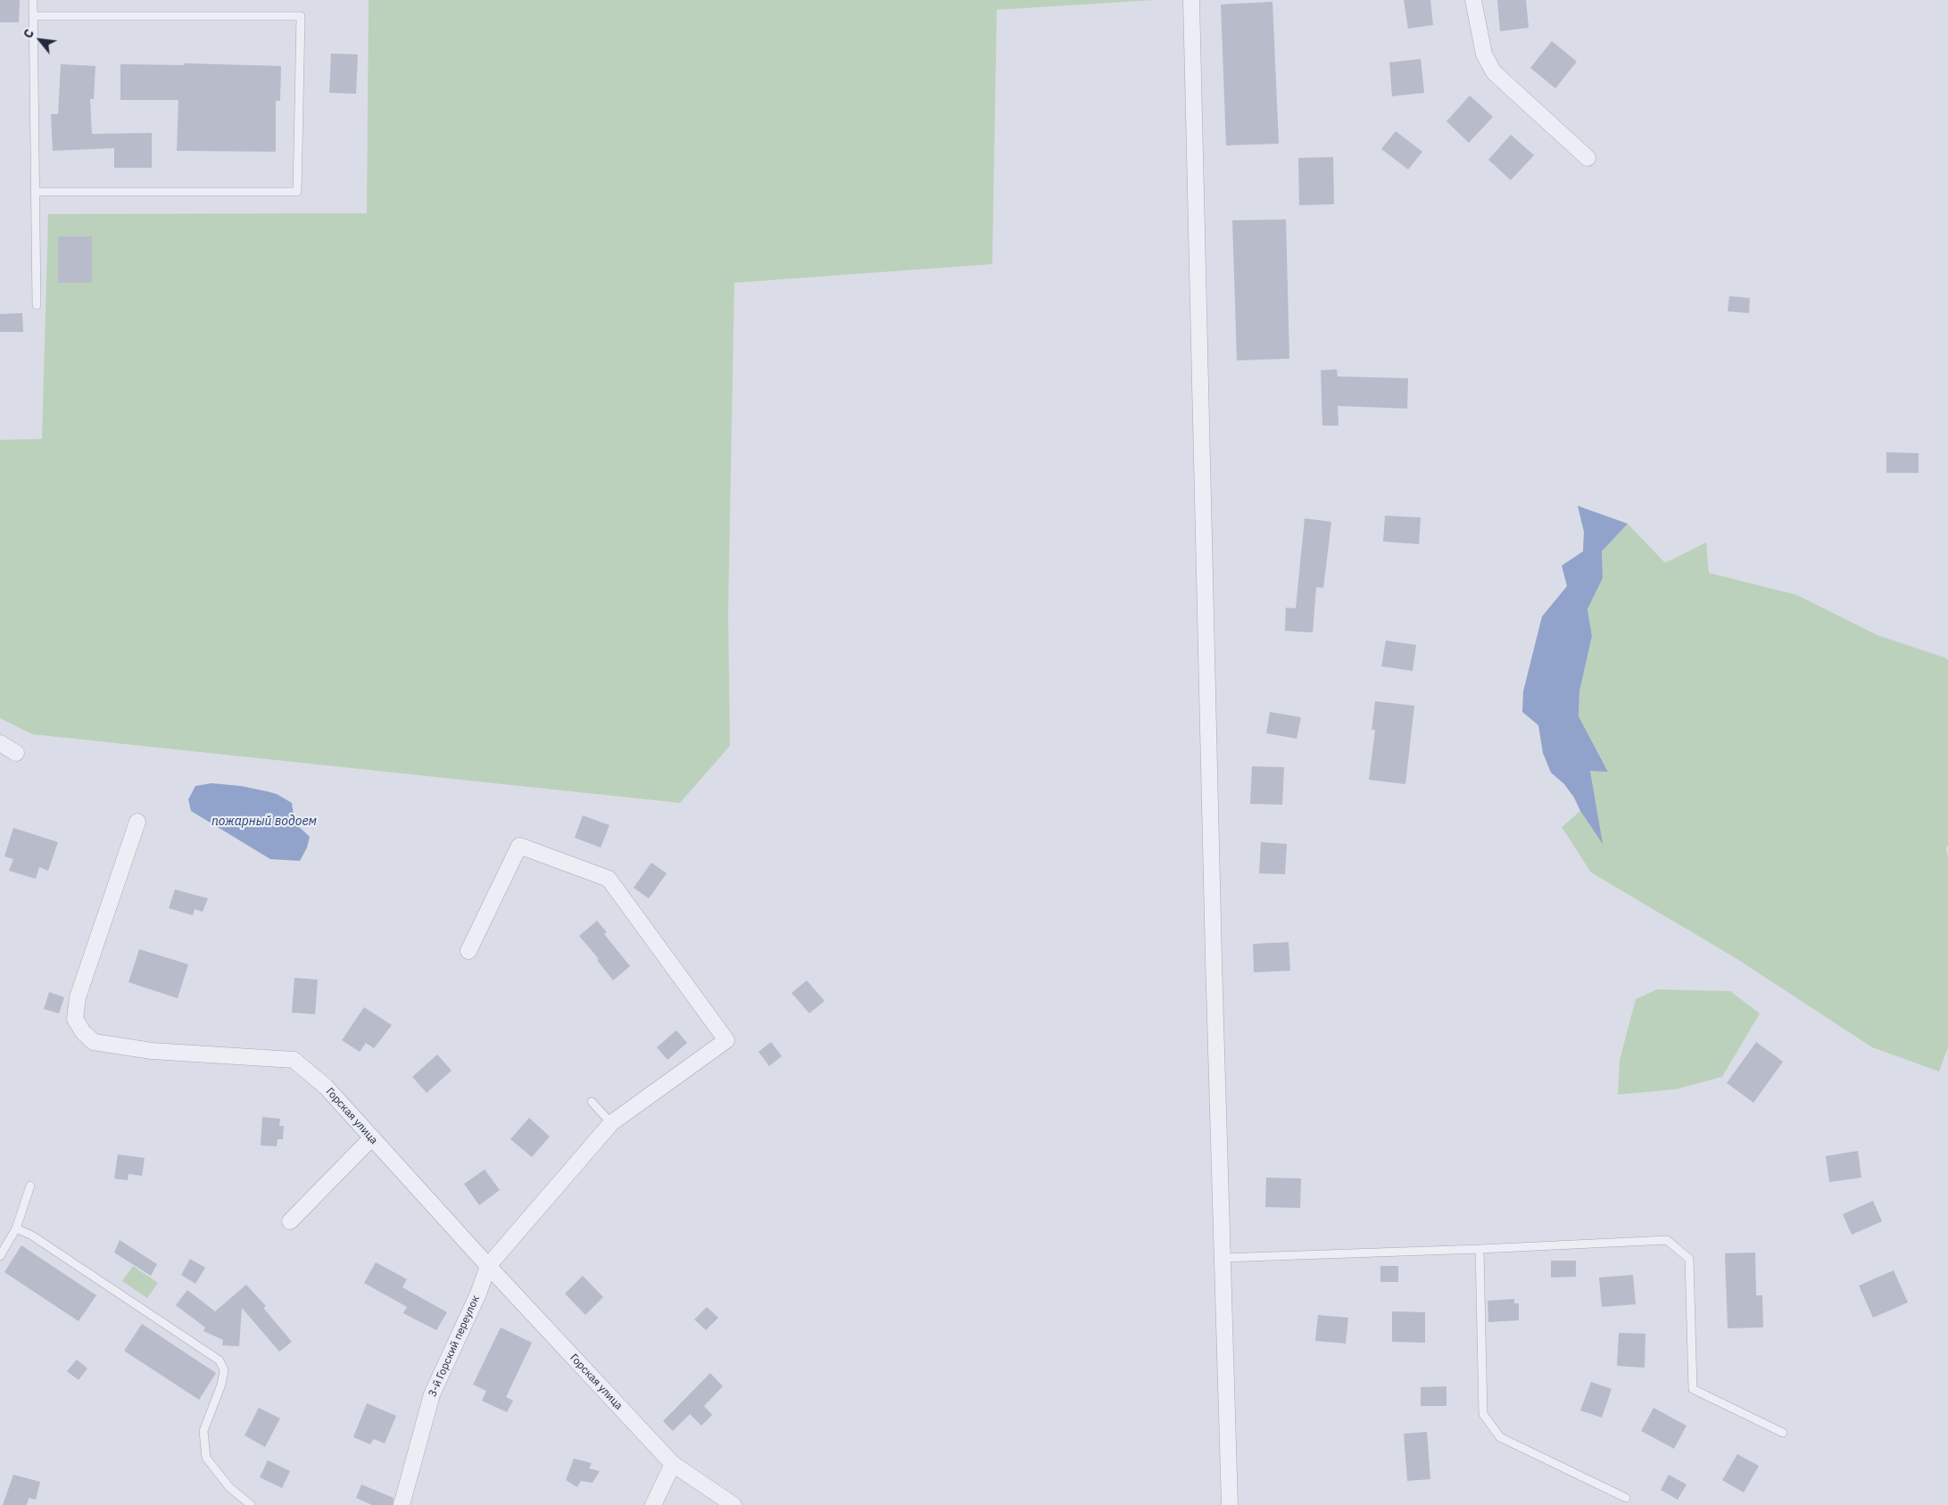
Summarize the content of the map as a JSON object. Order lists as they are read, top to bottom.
{
  "streets": {
    "street": ["Горская улица", "3-й Горский переулок"]
  },
  "crossings": [
    ["Горская улица", "3-й Горский переулок"]
  ],
  "water": ["пожарный водоем"],
  "north": "top left"
}
